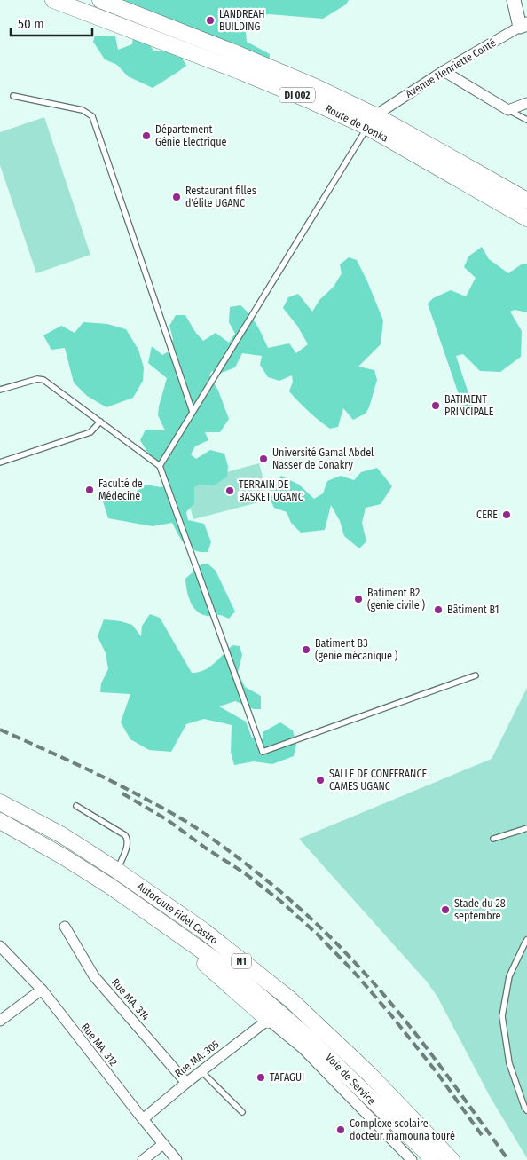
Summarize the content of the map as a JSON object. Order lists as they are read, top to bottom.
{
  "streets": {
    "main road": [
      "DI 002",
      "Route de Donka",
      "Autoroute Fidel Castro",
      "N1"
    ],
    "street": [
      "Avenue Henriette Conté",
      "Rue MA. 314",
      "Rue MA. 312",
      "Rue MA. 305",
      "Voie de Service"
    ]
  },
  "crossings": [
    ["Avenue Henriette Conté", "Route de Donka"],
    ["Rue MA. 314", "Rue MA. 305"],
    ["Rue MA. 312", "Rue MA. 305"],
    ["Rue MA. 305", "Voie de Service"]
  ],
  "places": [
    "LANDREAH BUILDING",
    "Département Génie Electrique",
    "Restaurant filles d'élite UGANC",
    "BATIMENT PRINCIPALE",
    "Université Gamal Abdel Nasser de Conakry",
    "Faculté de Médecine",
    "TERRAIN DE BASKET UGANC",
    "CERE",
    "Batiment B2 (genie civile )",
    "Bâtiment B1",
    "Batiment B3 (genie mécanique )",
    "SALLE DE CONFERANCE CAMES UGANC",
    "Stade du 28 septembre",
    "TAFAGUI",
    "Complexe scolaire docteur mamouna touré"
  ],
  "scale_bar": "50 m"
}
